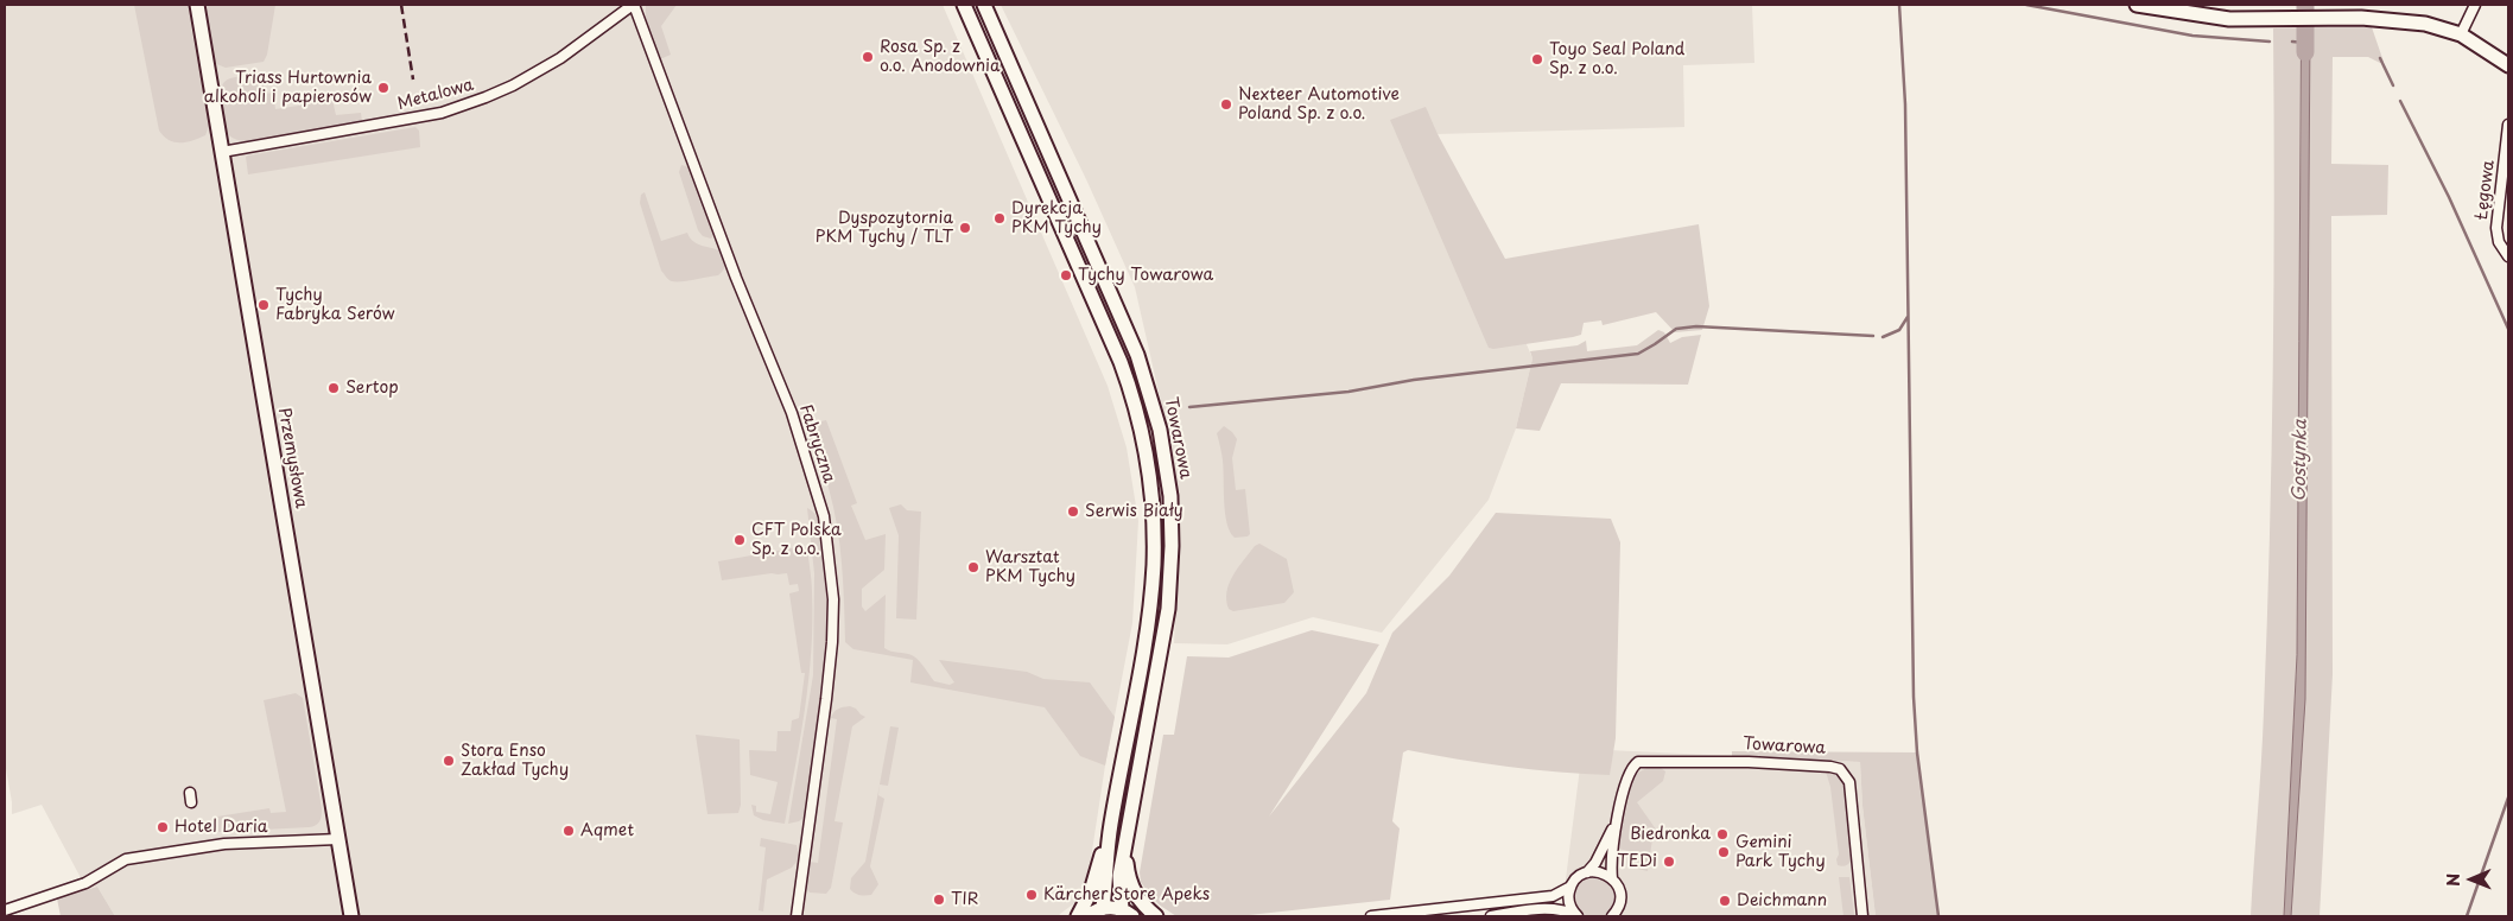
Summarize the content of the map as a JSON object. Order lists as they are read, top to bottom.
{
  "streets": {
    "street": [
      "Metalowa",
      "Łęgowa",
      "Towarowa",
      "Fabryczna",
      "Przemysłowa"
    ]
  },
  "crossings": [
    ["Metalowa", "Fabryczna"],
    ["Metalowa", "Przemysłowa"]
  ],
  "water": ["Gostynka"],
  "places": [
    "Rosa Sp. z o.o. Anodownia",
    "Toyo Seal Poland Sp. z o.o.",
    "Triass Hurtownia alkoholi i papierosów",
    "Nexteer Automotive Poland Sp. z o.o.",
    "Dyrekcja PKM Tychy",
    "Dyspozytornia PKM Tychy / TLT",
    "Tychy Towarowa",
    "Tychy Fabryka Serów",
    "Sertop",
    "Serwis Biały",
    "CFT Polska Sp. z o.o.",
    "Warsztat PKM Tychy",
    "Stora Enso Zakład Tychy",
    "Hotel Daria",
    "Aqmet",
    "Biedronka",
    "Gemini Park Tychy",
    "TEDi",
    "Kärcher Store Apeks",
    "TIR",
    "Deichmann"
  ],
  "north": "left"
}
